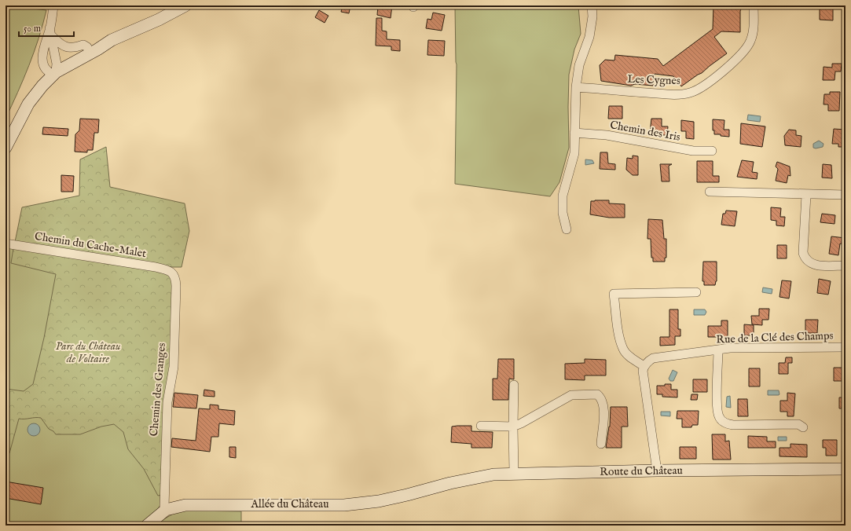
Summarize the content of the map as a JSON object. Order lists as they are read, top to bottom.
{
  "streets": {
    "street": [
      "Les Cygnes",
      "Chemin des Iris",
      "Chemin du Cache-Malet",
      "Rue de la Clé des Champs",
      "Chemin des Granges",
      "Route du Château",
      "Allée du Château"
    ]
  },
  "crossings": [
    ["Chemin du Cache-Malet", "Chemin des Granges"],
    ["Chemin des Granges", "Allée du Château"],
    ["Route du Château", "Allée du Château"]
  ],
  "parks": ["Parc du Château de Voltaire"],
  "scale_bar": "50 m"
}
